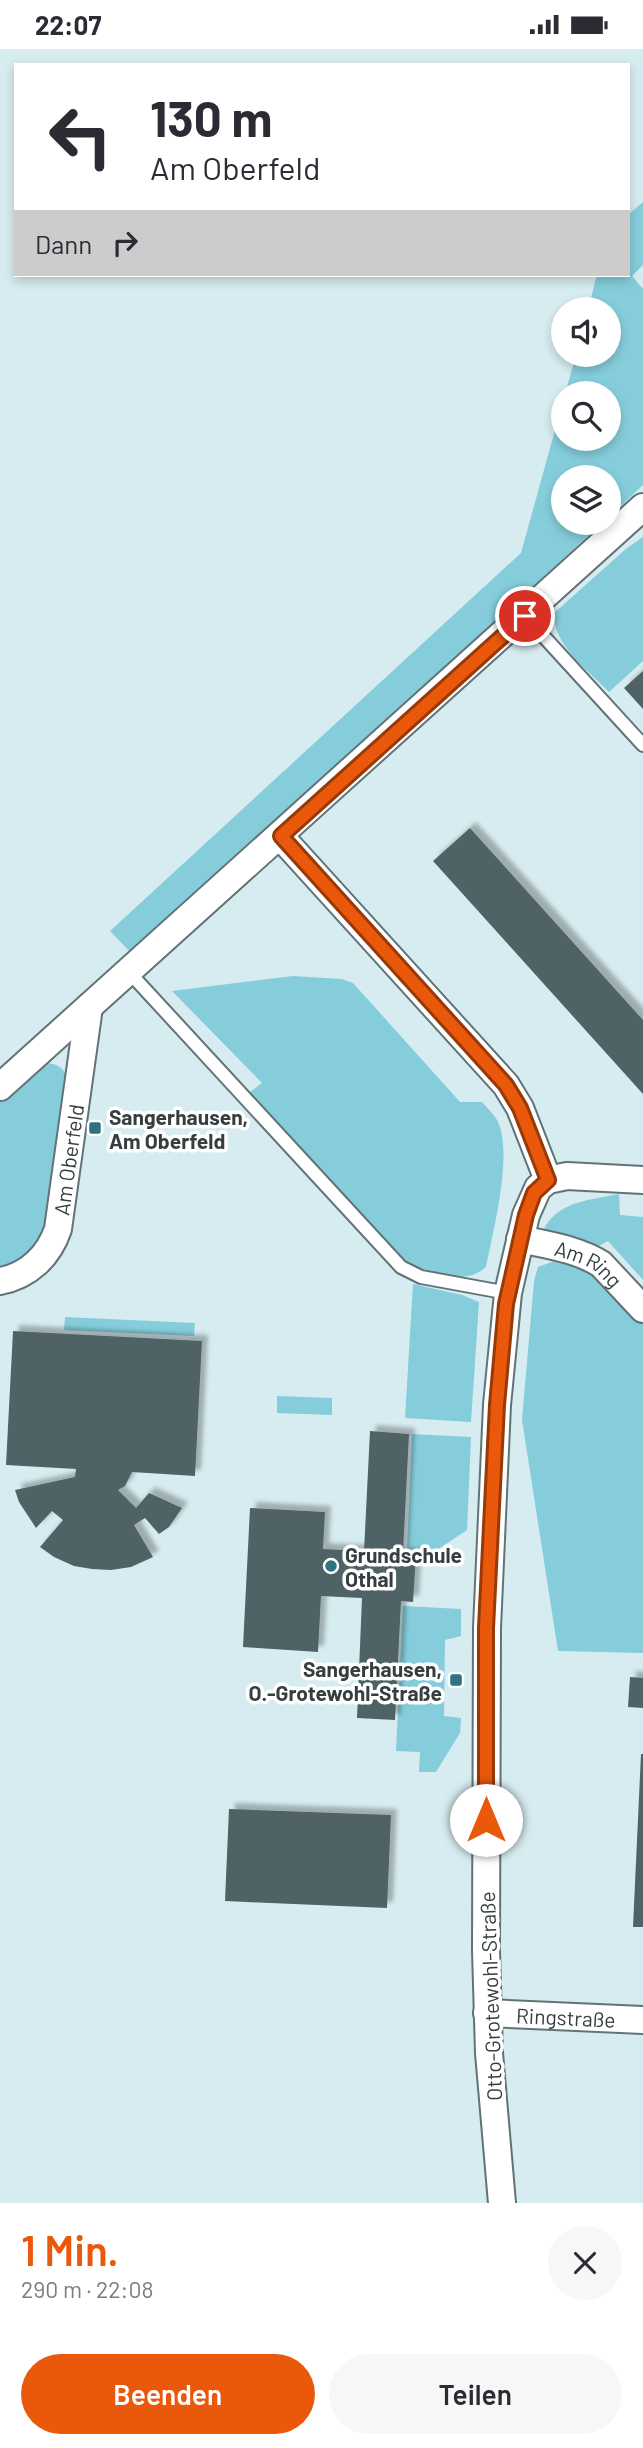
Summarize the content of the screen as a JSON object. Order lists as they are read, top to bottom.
{
  "streets": {
    "street": [
      "Am Oberfeld",
      "Am Ring",
      "Otto-Grotewohl-Straße",
      "Ringstraße"
    ]
  },
  "crossings": [
    ["Am Ring", "Otto-Grotewohl-Straße"],
    ["Otto-Grotewohl-Straße", "Ringstraße"]
  ],
  "places": {
    "transit": ["Sangerhausen, Am Oberfeld", "Sangerhausen, O.-Grotewohl-Straße"],
    "other": ["Grundschule Othal"]
  },
  "page": {
    "status": "22:07",
    "turn": ["130 m", "Am Oberfeld"],
    "then": "Dann",
    "heading": ["1 Min.", "290 m · 22:08"],
    "buttons": ["Beenden", "Teilen"]
  }
}
